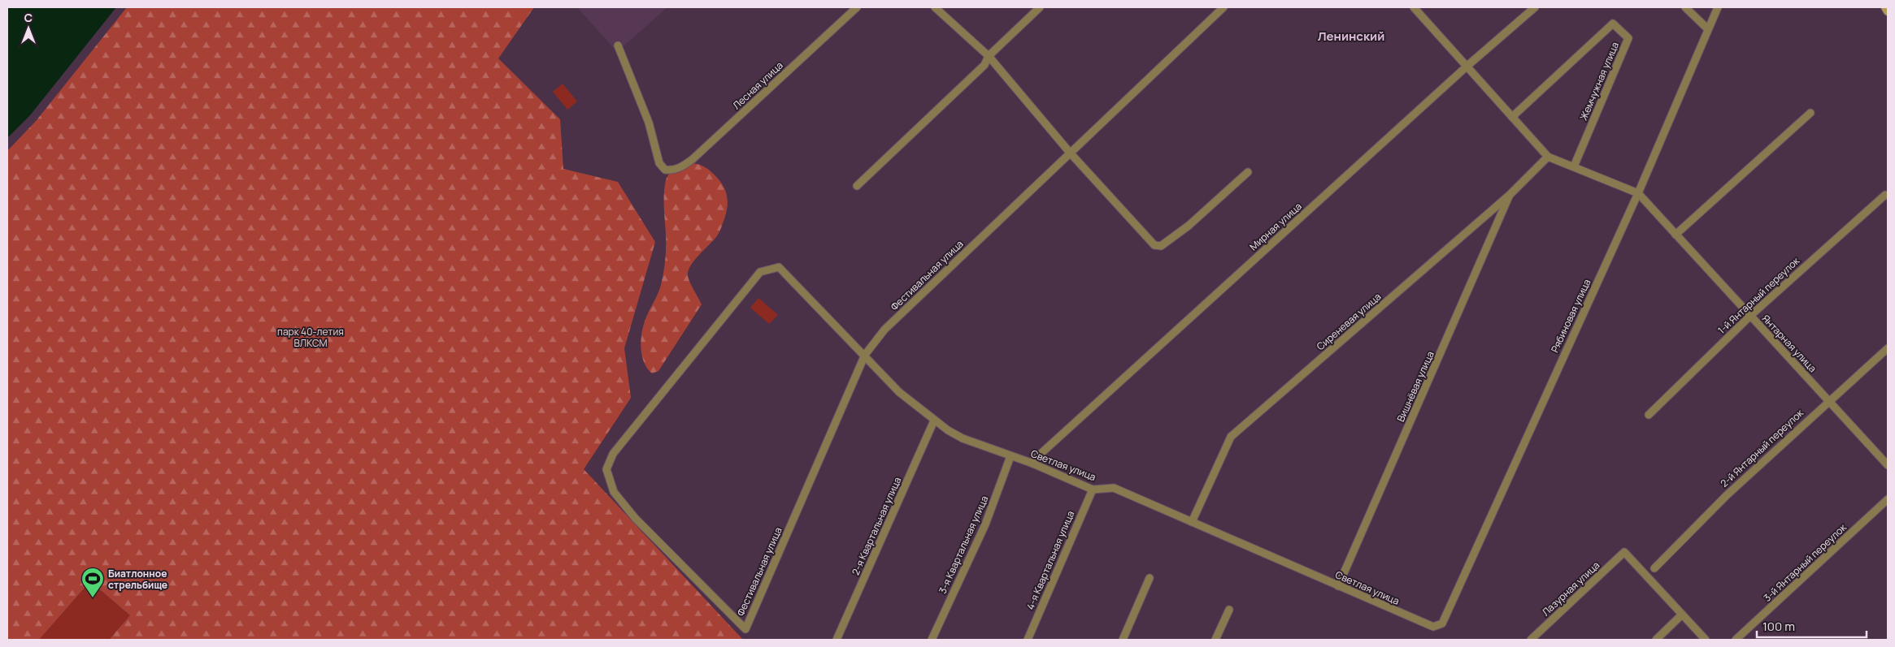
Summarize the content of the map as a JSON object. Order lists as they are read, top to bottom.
{
  "streets": {
    "street": [
      "Жемчужная улица",
      "Лесная улица",
      "Мирная улица",
      "Фестивальная улица",
      "1-й Янтарный переулок",
      "Рябиновая улица",
      "Сиреневая улица",
      "Янтарная улица",
      "Вишнёвая улица",
      "2-й Янтарный переулок",
      "Светлая улица",
      "2-я Квартальная улица",
      "3-я Квартальная улица",
      "4-я Квартальная улица",
      "3-й Янтарный переулок",
      "Лазурная улица"
    ]
  },
  "crossings": [
    ["Мирная улица", "Светлая улица"],
    ["Фестивальная улица", "Светлая улица"],
    ["1-й Янтарный переулок", "Янтарная улица"],
    ["Рябиновая улица", "Янтарная улица"],
    ["Рябиновая улица", "Светлая улица"],
    ["Сиреневая улица", "Вишнёвая улица"],
    ["Сиреневая улица", "Светлая улица"],
    ["Янтарная улица", "2-й Янтарный переулок"],
    ["Вишнёвая улица", "Светлая улица"],
    ["Светлая улица", "2-я Квартальная улица"],
    ["Светлая улица", "3-я Квартальная улица"],
    ["Светлая улица", "4-я Квартальная улица"]
  ],
  "districts": ["Ленинский"],
  "parks": ["парк 40-летия ВЛКСМ"],
  "places": {
    "sports": ["Биатлонное стрельбище"]
  },
  "scale_bar": "100 m",
  "north": "top"
}
